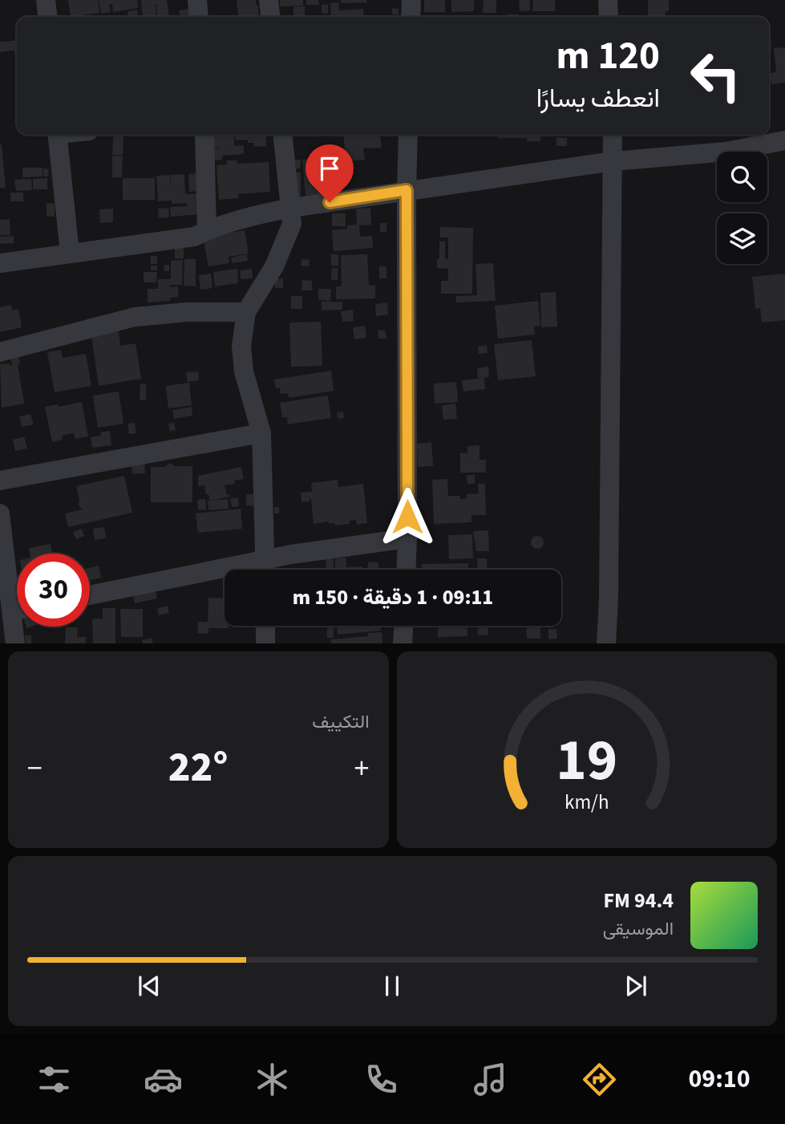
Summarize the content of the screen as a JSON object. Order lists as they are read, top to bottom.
{
  "page": {
    "turn": ["120 m", "انعطف يسارًا"],
    "limit": "30",
    "trip": "09:11 · 1 دقيقة · 150 m",
    "tile": "التكييف",
    "heat": ["−", "22°", "+"],
    "song": ["94.4 FM", "الموسيقى"],
    "tabs": "09:10",
    "gauge": ["19", "km/h"]
  }
}
